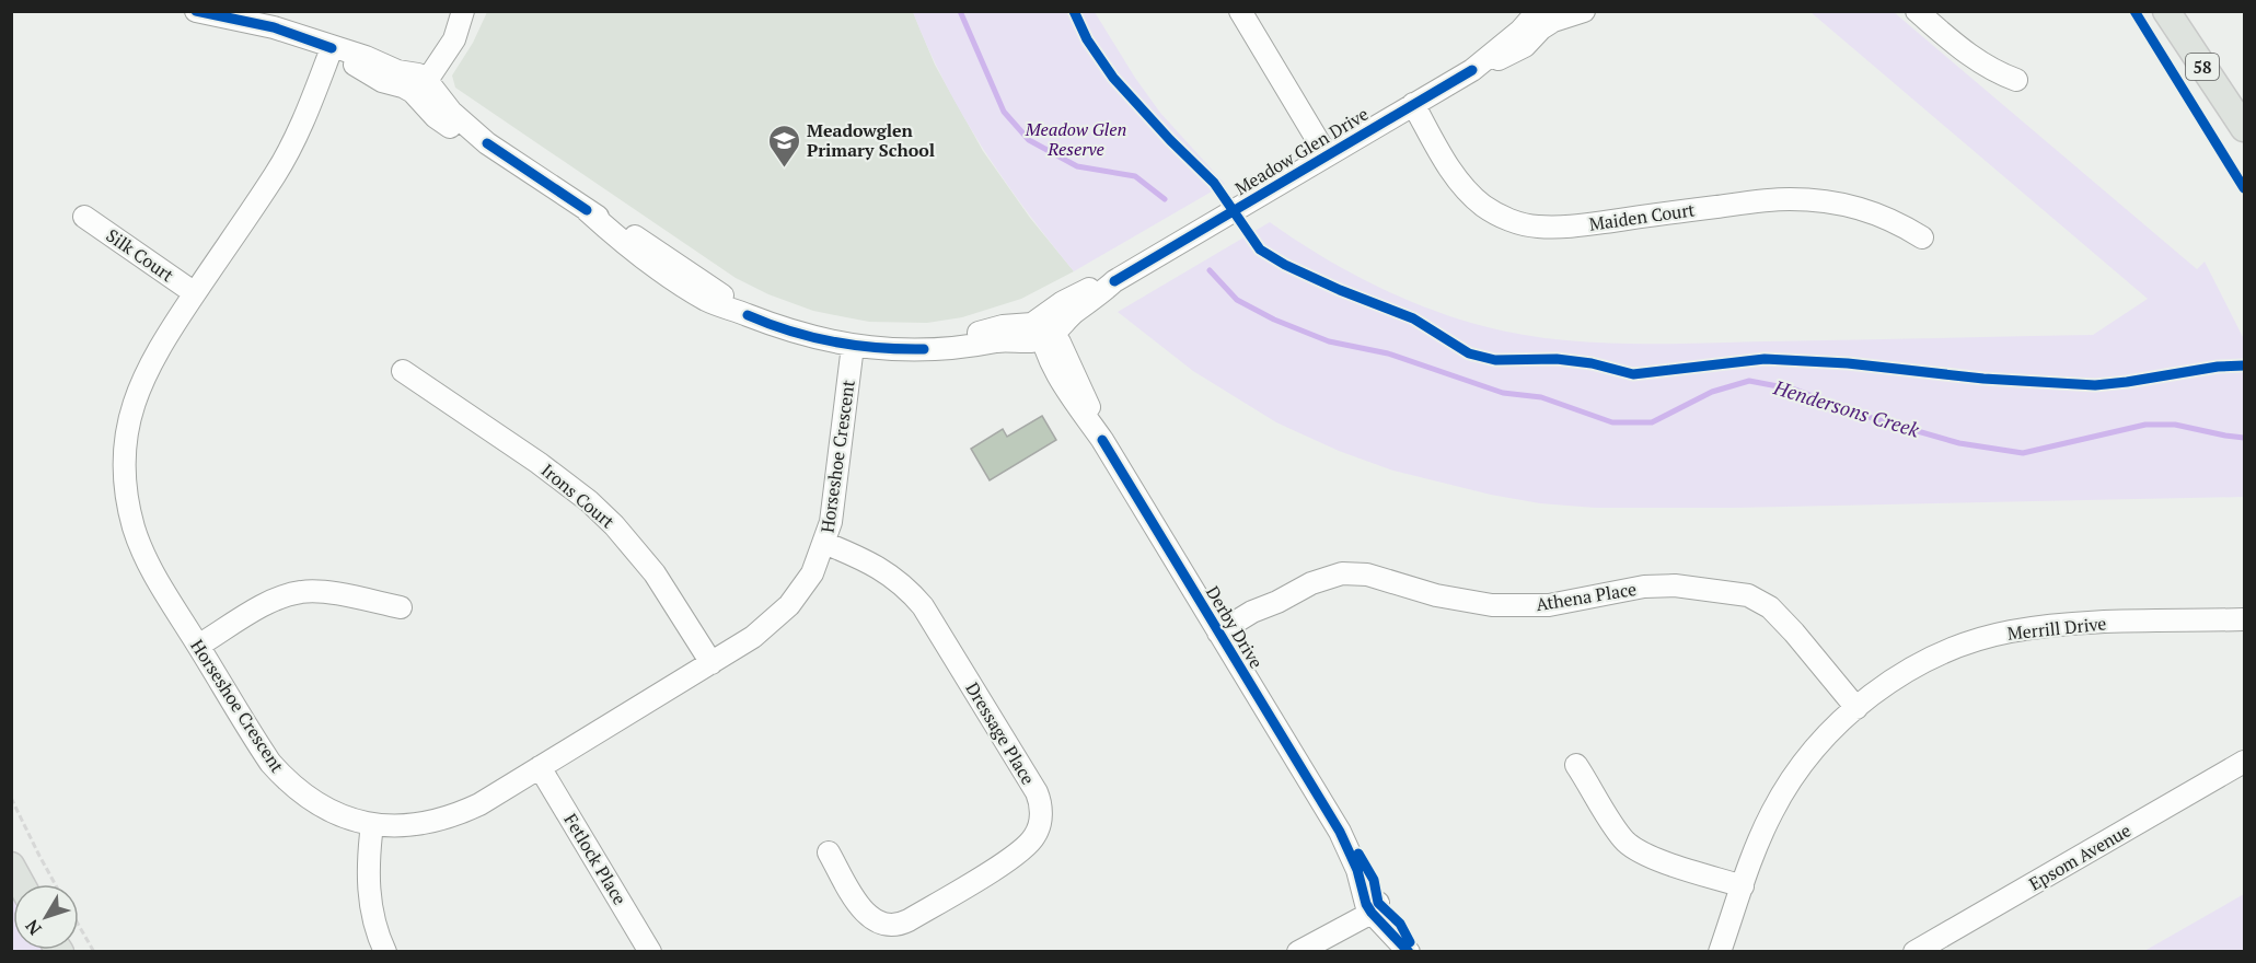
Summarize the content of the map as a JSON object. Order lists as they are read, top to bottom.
{
  "streets": {
    "main road": ["58"],
    "street": [
      "Meadow Glen Drive",
      "Maiden Court",
      "Silk Court",
      "Horseshoe Crescent",
      "Irons Court",
      "Athena Place",
      "Derby Drive",
      "Merrill Drive",
      "Dressage Place",
      "Epsom Avenue",
      "Fetlock Place"
    ]
  },
  "crossings": [
    ["Meadow Glen Drive", "Maiden Court"],
    ["Meadow Glen Drive", "Horseshoe Crescent"],
    ["Meadow Glen Drive", "Derby Drive"],
    ["Silk Court", "Horseshoe Crescent"],
    ["Horseshoe Crescent", "Irons Court"],
    ["Horseshoe Crescent", "Dressage Place"],
    ["Horseshoe Crescent", "Fetlock Place"],
    ["Athena Place", "Derby Drive"],
    ["Athena Place", "Merrill Drive"]
  ],
  "water": ["Hendersons Creek"],
  "parks": ["Meadow Glen Reserve"],
  "places": {
    "school or university": ["Meadowglen Primary School"]
  },
  "north": "bottom left"
}
